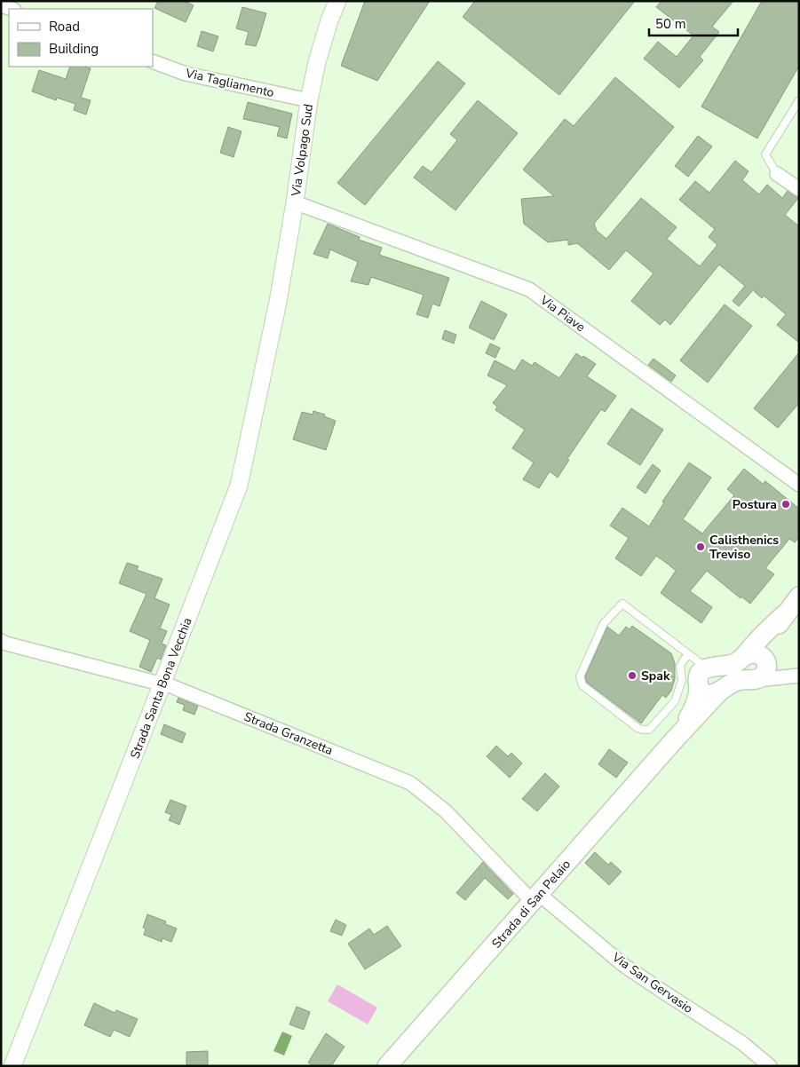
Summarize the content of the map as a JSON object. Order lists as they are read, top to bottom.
{
  "streets": {
    "main road": ["Strada di San Pelaio"],
    "street": [
      "Via Tagliamento",
      "Via Volpago Sud",
      "Via Piave",
      "Strada Santa Bona Vecchia",
      "Strada Granzetta",
      "Via San Gervasio"
    ]
  },
  "crossings": [
    ["Via Tagliamento", "Via Volpago Sud"],
    ["Via Volpago Sud", "Via Piave"],
    ["Via Volpago Sud", "Strada Santa Bona Vecchia"],
    ["Strada Santa Bona Vecchia", "Strada Granzetta"],
    ["Strada Granzetta", "Strada di San Pelaio"],
    ["Strada Granzetta", "Via San Gervasio"],
    ["Strada di San Pelaio", "Via San Gervasio"]
  ],
  "places": ["Postura", "Calisthenics Treviso", "Spak"],
  "legend": ["Road", "Building"],
  "scale_bar": "50 m"
}
